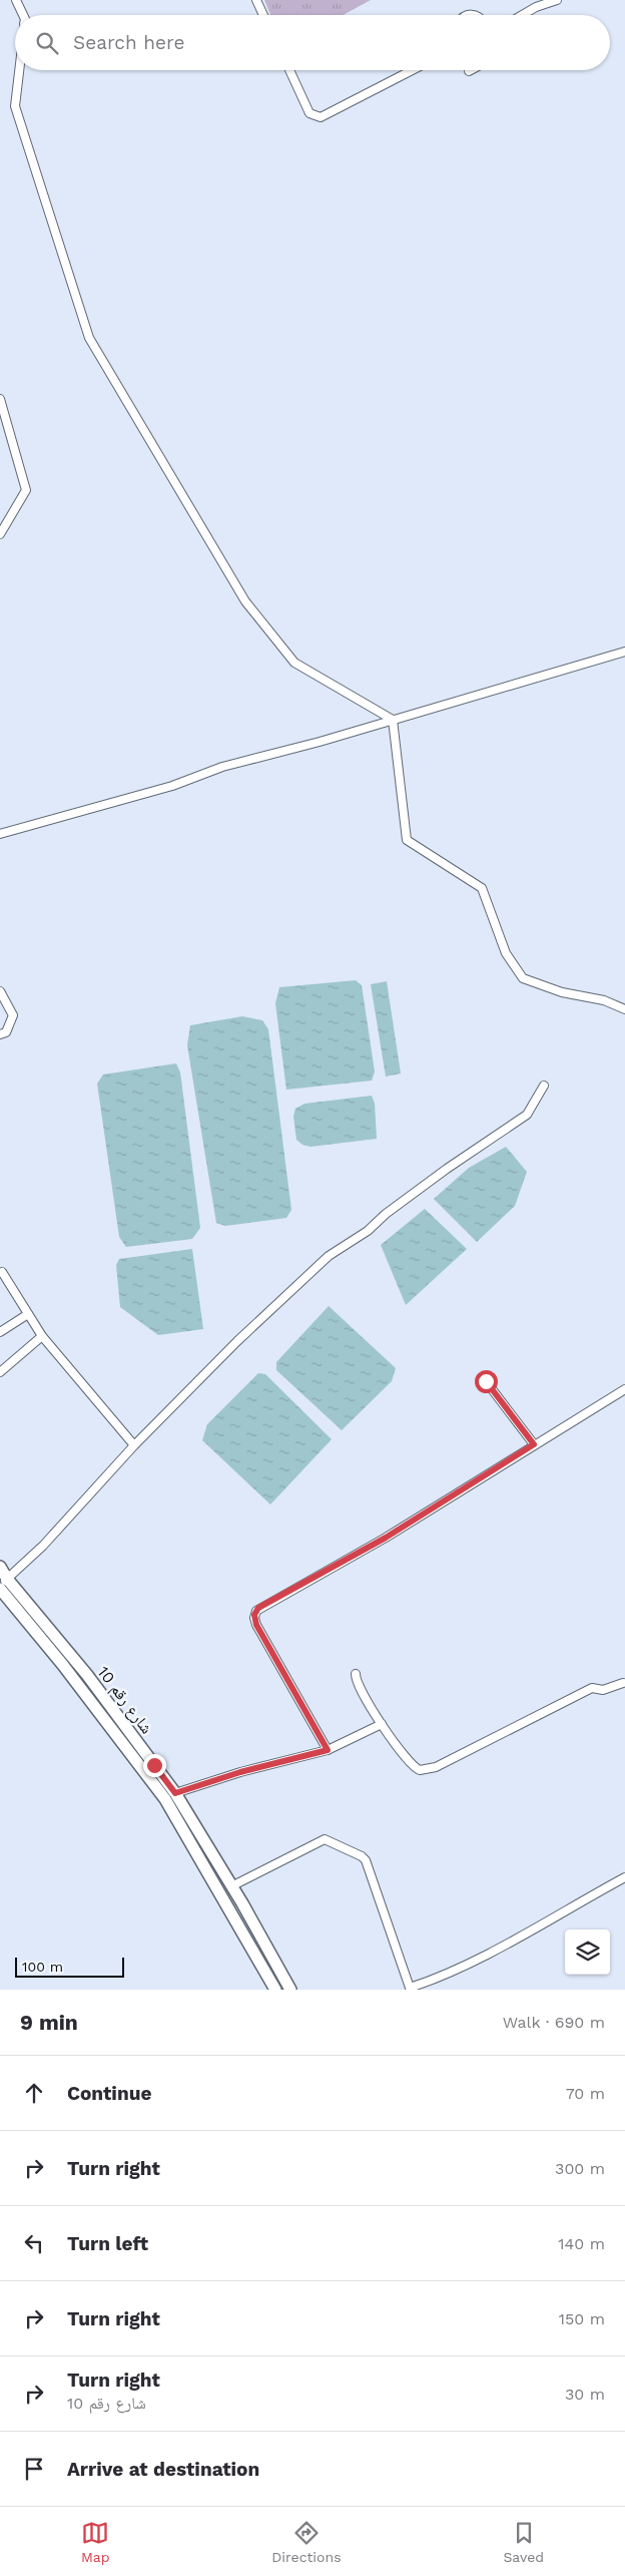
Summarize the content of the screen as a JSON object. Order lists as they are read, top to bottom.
{
  "streets": {
    "main road": ["شارع رقم 10"]
  },
  "scale_bar": "100 m",
  "page": {
    "search": "Search here",
    "scale": "100 m",
    "heading": ["9 min", "Walk · 690 m"],
    "list": [
      ["Continue", "70 m"],
      ["Turn right", "300 m"],
      ["Turn left", "140 m"],
      ["Turn right", "150 m"],
      ["Turn right", "شارع رقم 10", "30 m"],
      "Arrive at destination"
    ],
    "nav": ["Map", "Directions", "Saved"]
  }
}
